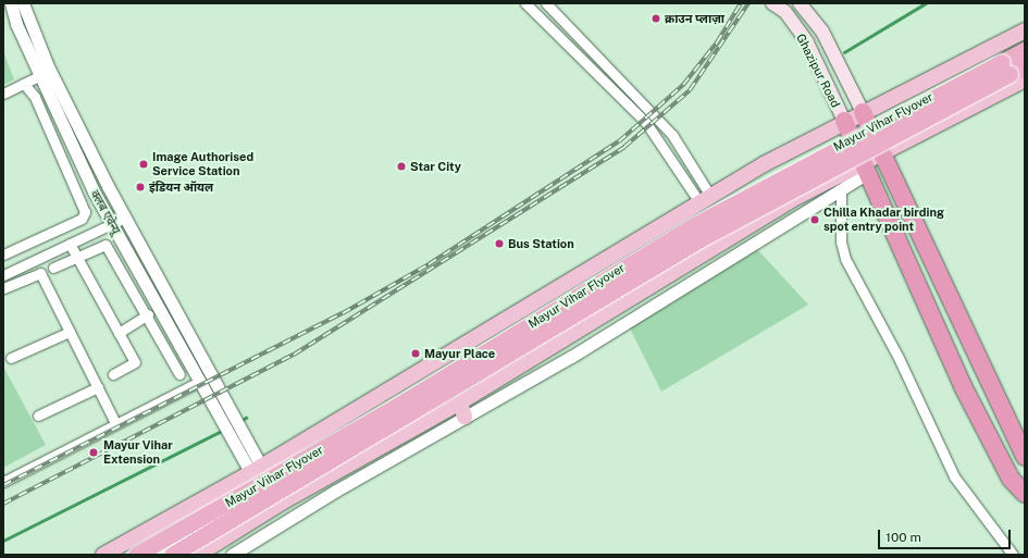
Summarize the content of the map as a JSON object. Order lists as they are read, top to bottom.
{
  "streets": {
    "highway": ["Mayur Vihar Flyover"],
    "main road": ["Ghazipur Road"],
    "street": ["क्लब एवेन्यू"]
  },
  "places": [
    "क्राउन प्लाज़ा",
    "Image Authorised Service Station",
    "Star City",
    "इंडियन ऑयल",
    "Chilla Khadar birding spot entry point",
    "Bus Station",
    "Mayur Place",
    "Mayur Vihar Extension"
  ],
  "scale_bar": "100 m"
}
